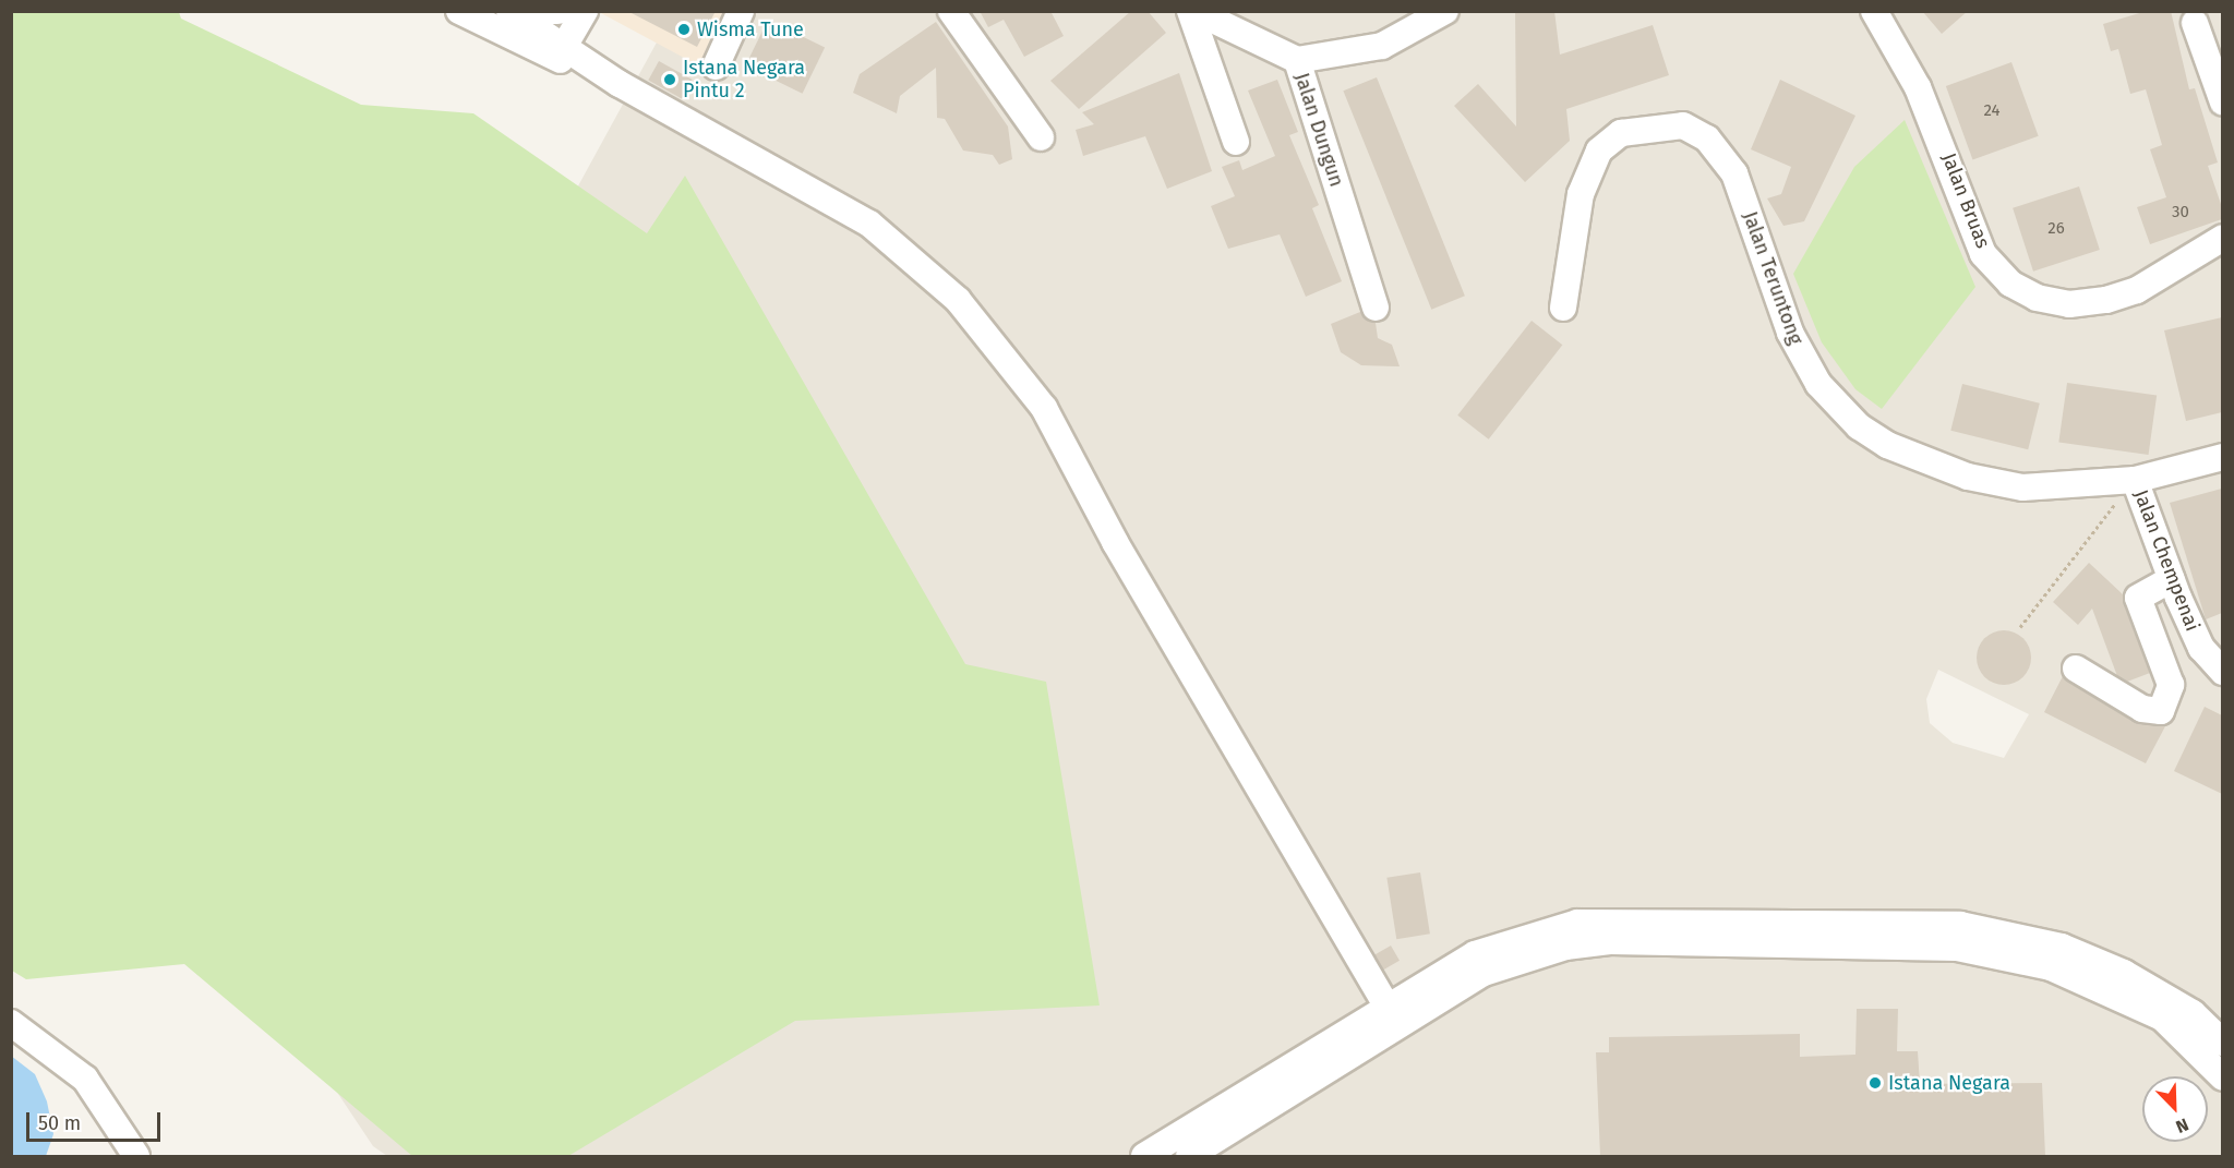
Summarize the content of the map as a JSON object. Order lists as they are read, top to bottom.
{
  "streets": {
    "street": [
      "Jalan Dungun",
      "Jalan Bruas",
      "Jalan Teruntong",
      "Jalan Chempenai"
    ]
  },
  "crossings": [
    ["Jalan Teruntong", "Jalan Chempenai"]
  ],
  "places": ["Wisma Tune", "Istana Negara Pintu 2", "Istana Negara"],
  "house_numbers": ["24", "30", "26"],
  "scale_bar": "50 m",
  "north": "bottom right"
}
